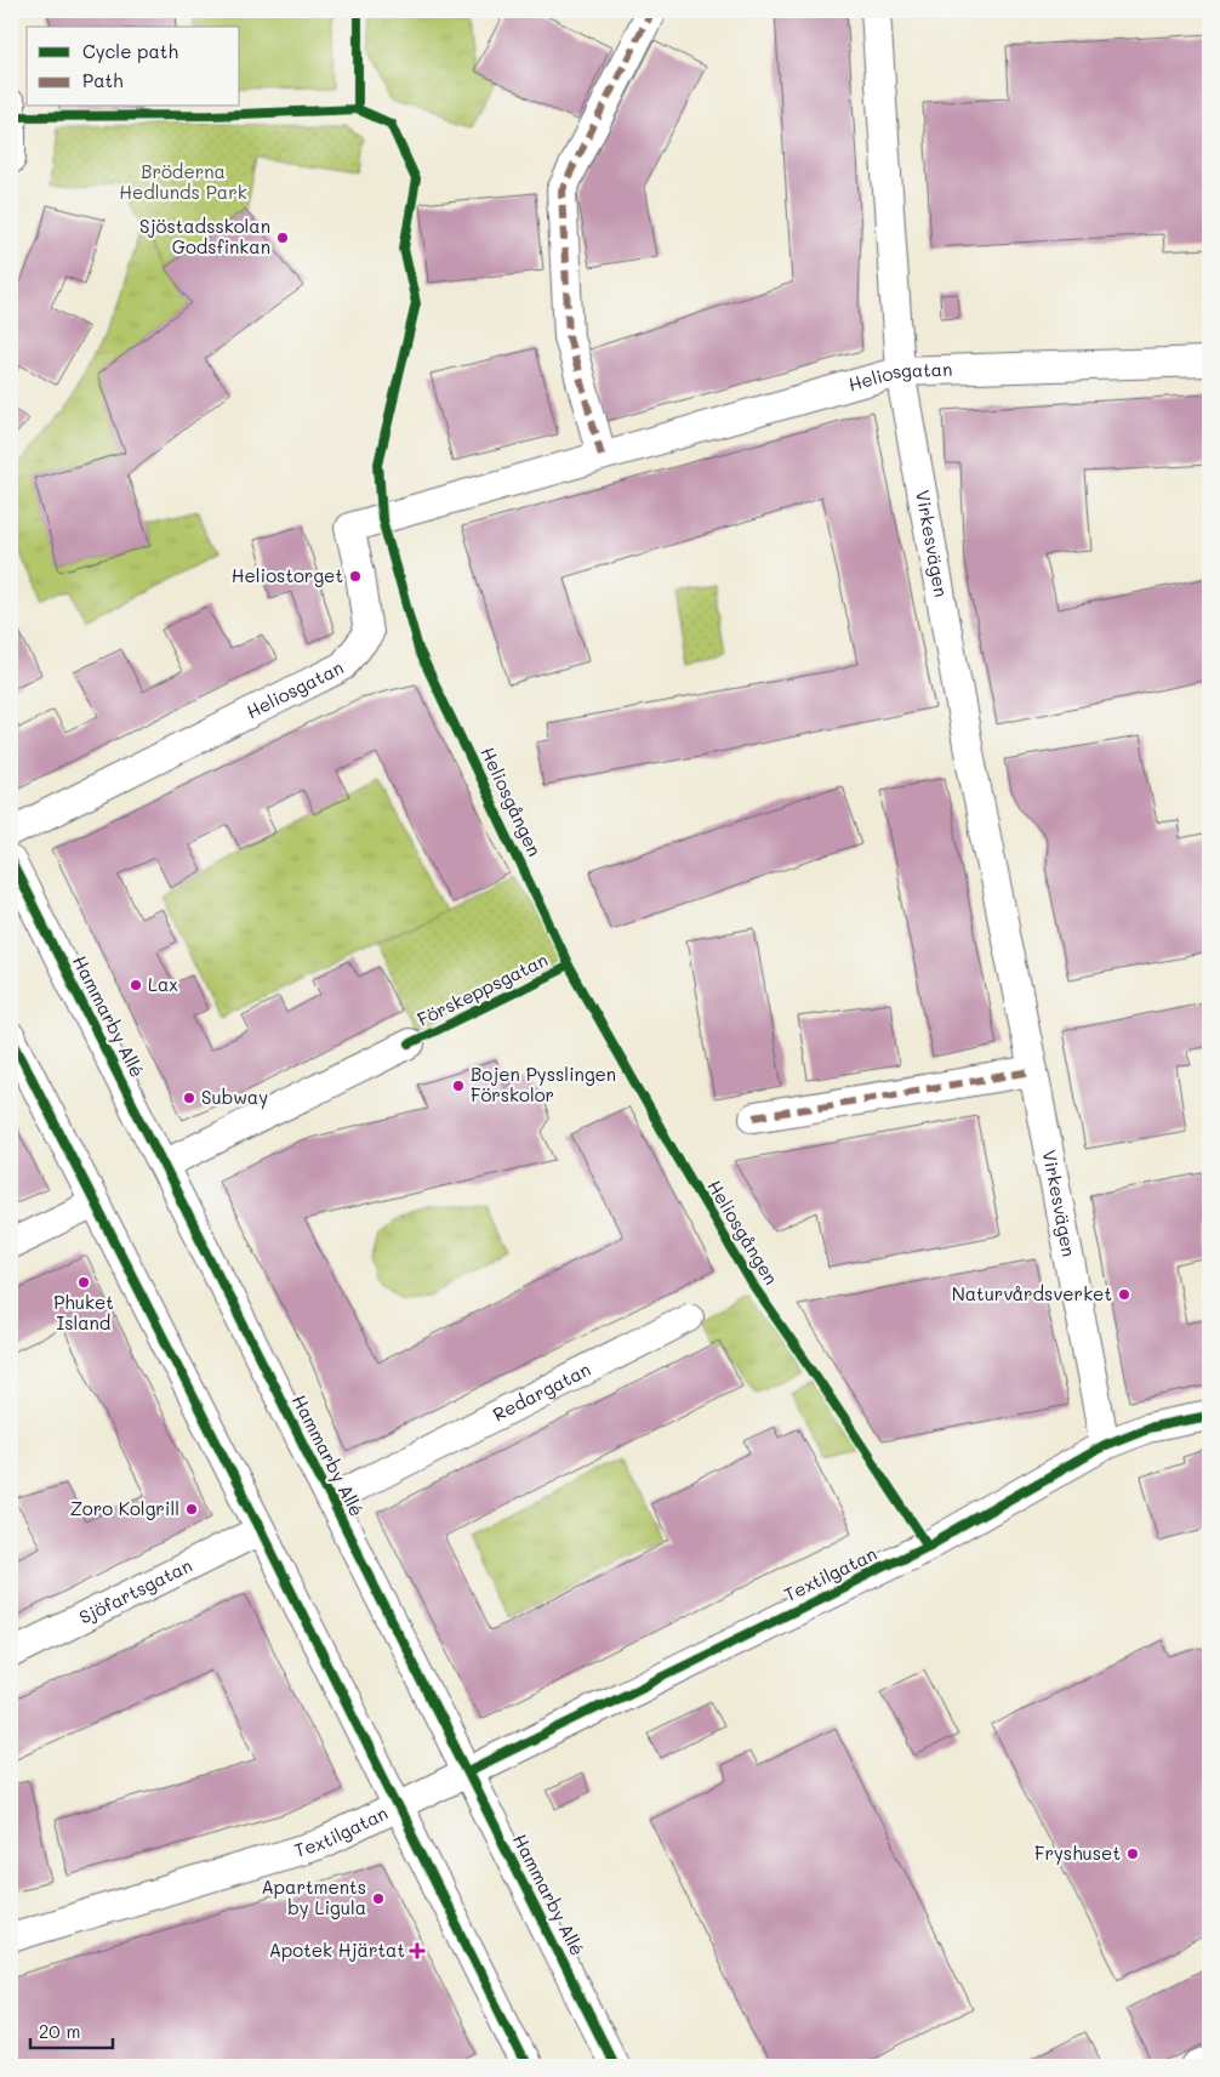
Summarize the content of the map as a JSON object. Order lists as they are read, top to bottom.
{
  "streets": {
    "street": [
      "Heliosgatan",
      "Virkesvägen",
      "Förskeppsgatan",
      "Hammarby Allé",
      "Redargatan",
      "Textilgatan",
      "Sjöfartsgatan"
    ],
    "cycle path": ["Heliosgången"]
  },
  "crossings": [
    ["Heliosgatan", "Virkesvägen"],
    ["Virkesvägen", "Textilgatan"],
    ["Förskeppsgatan", "Hammarby Allé"],
    ["Hammarby Allé", "Redargatan"],
    ["Hammarby Allé", "Textilgatan"]
  ],
  "parks": ["Bröderna Hedlunds Park"],
  "places": {
    "other": [
      "Sjöstadsskolan Godsfinkan",
      "Heliostorget",
      "Lax",
      "Bojen Pysslingen Förskolor",
      "Subway",
      "Phuket Island",
      "Naturvårdsverket",
      "Zoro Kolgrill",
      "Fryshuset",
      "Apartments by Ligula"
    ],
    "health": ["Apotek Hjärtat"]
  },
  "legend": ["Cycle path", "Path"],
  "scale_bar": "20 m"
}
